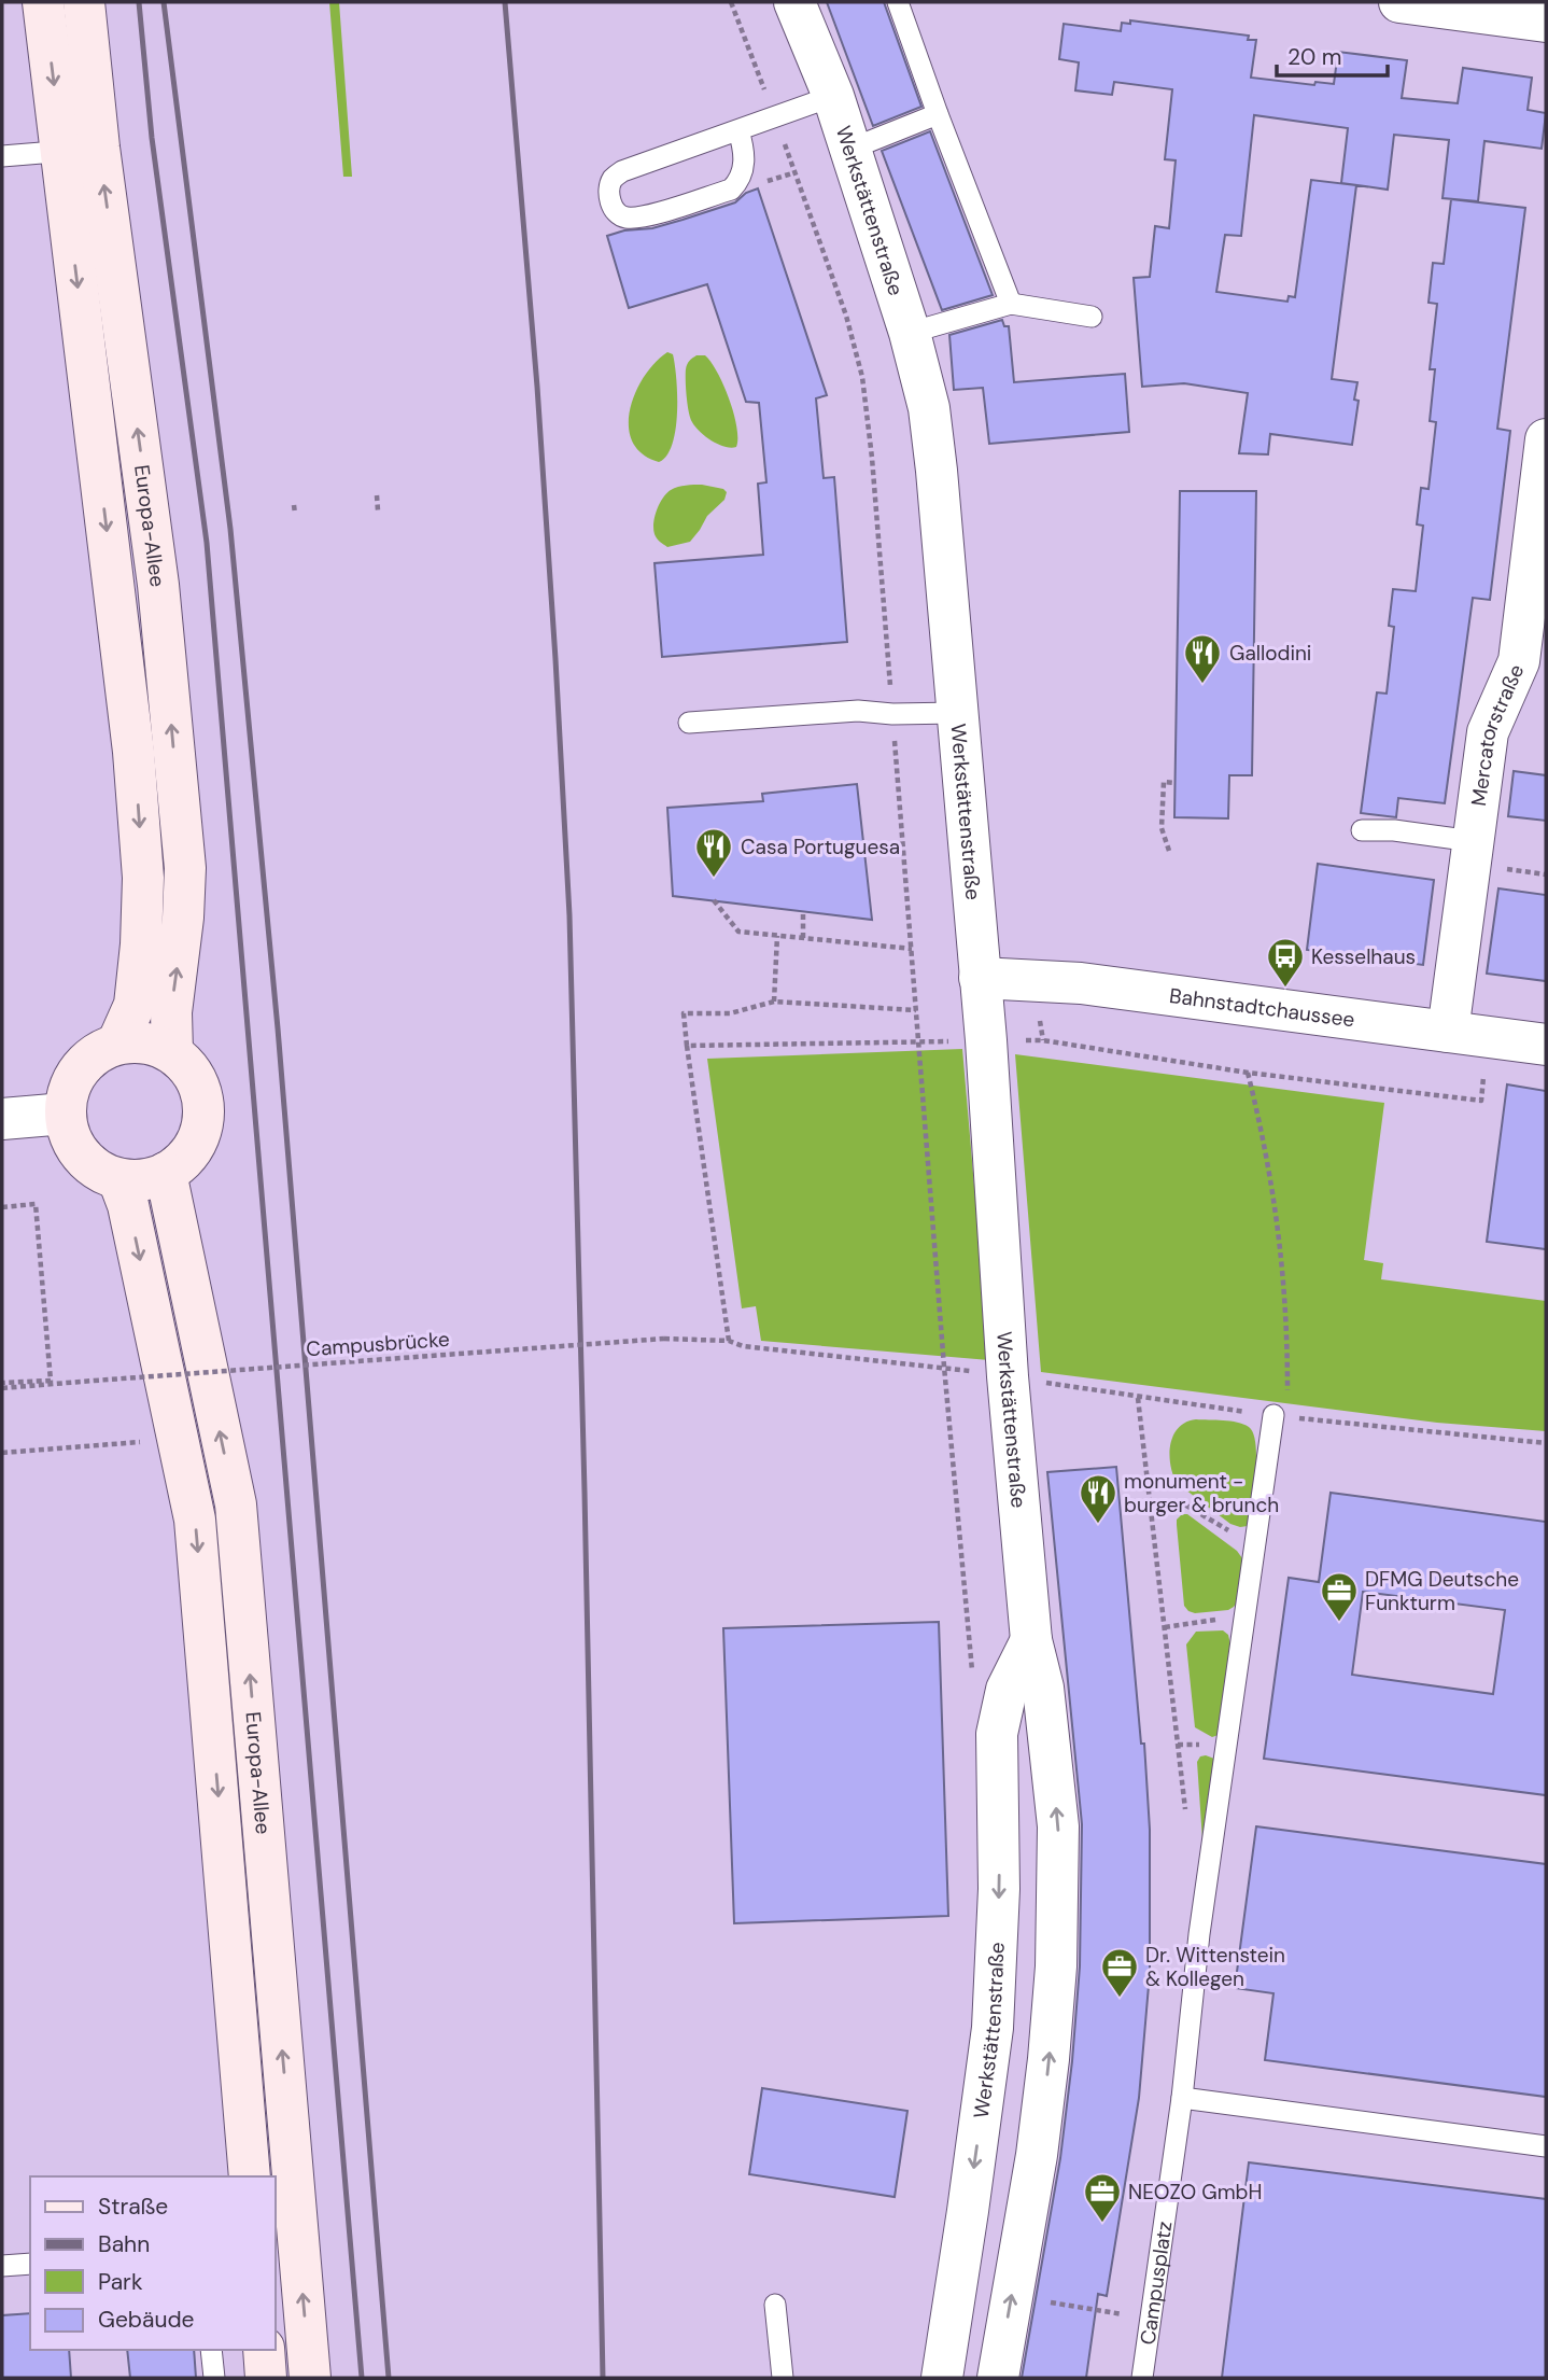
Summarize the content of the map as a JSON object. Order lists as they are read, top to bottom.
{
  "streets": {
    "main road": ["Europa-Allee"],
    "street": ["Werkstättenstraße", "Mercatorstraße", "Bahnstadtchaussee"],
    "lane": ["Campusplatz"],
    "path": ["Campusbrücke"]
  },
  "crossings": [
    ["Werkstättenstraße", "Bahnstadtchaussee"],
    ["Mercatorstraße", "Bahnstadtchaussee"]
  ],
  "places": {
    "restaurant": ["Gallodini", "Casa Portuguesa", "monument - burger & brunch"],
    "bus stop": ["Kesselhaus"],
    "office": ["DFMG Deutsche Funkturm", "Dr. Wittenstein & Kollegen", "NEOZO GmbH"]
  },
  "legend": [
    "Straße",
    "Bahn",
    "Park",
    "Gebäude"
  ],
  "scale_bar": "20 m"
}
